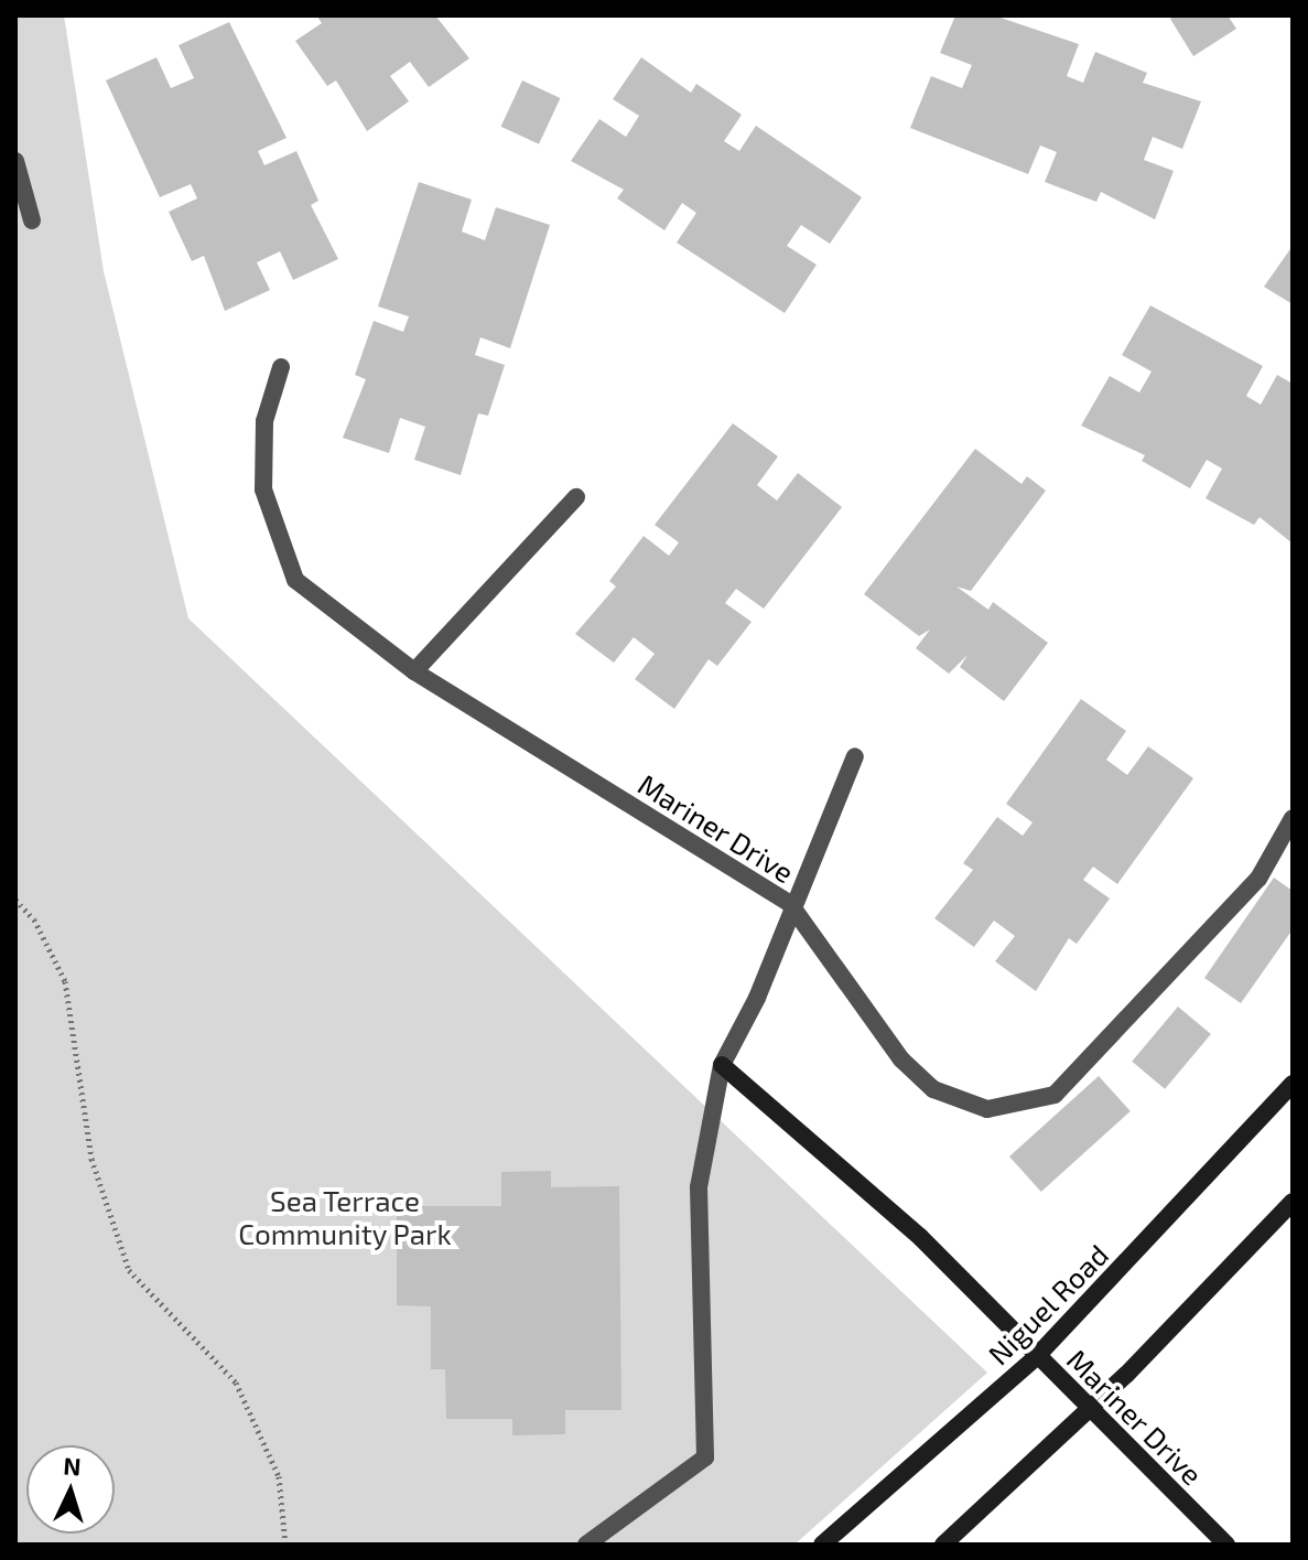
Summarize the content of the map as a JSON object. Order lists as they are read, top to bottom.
{
  "streets": {
    "main road": ["Mariner Drive", "Niguel Road"]
  },
  "crossings": [
    ["Mariner Drive", "Niguel Road"]
  ],
  "parks": ["Sea Terrace Community Park"],
  "north": "top"
}
